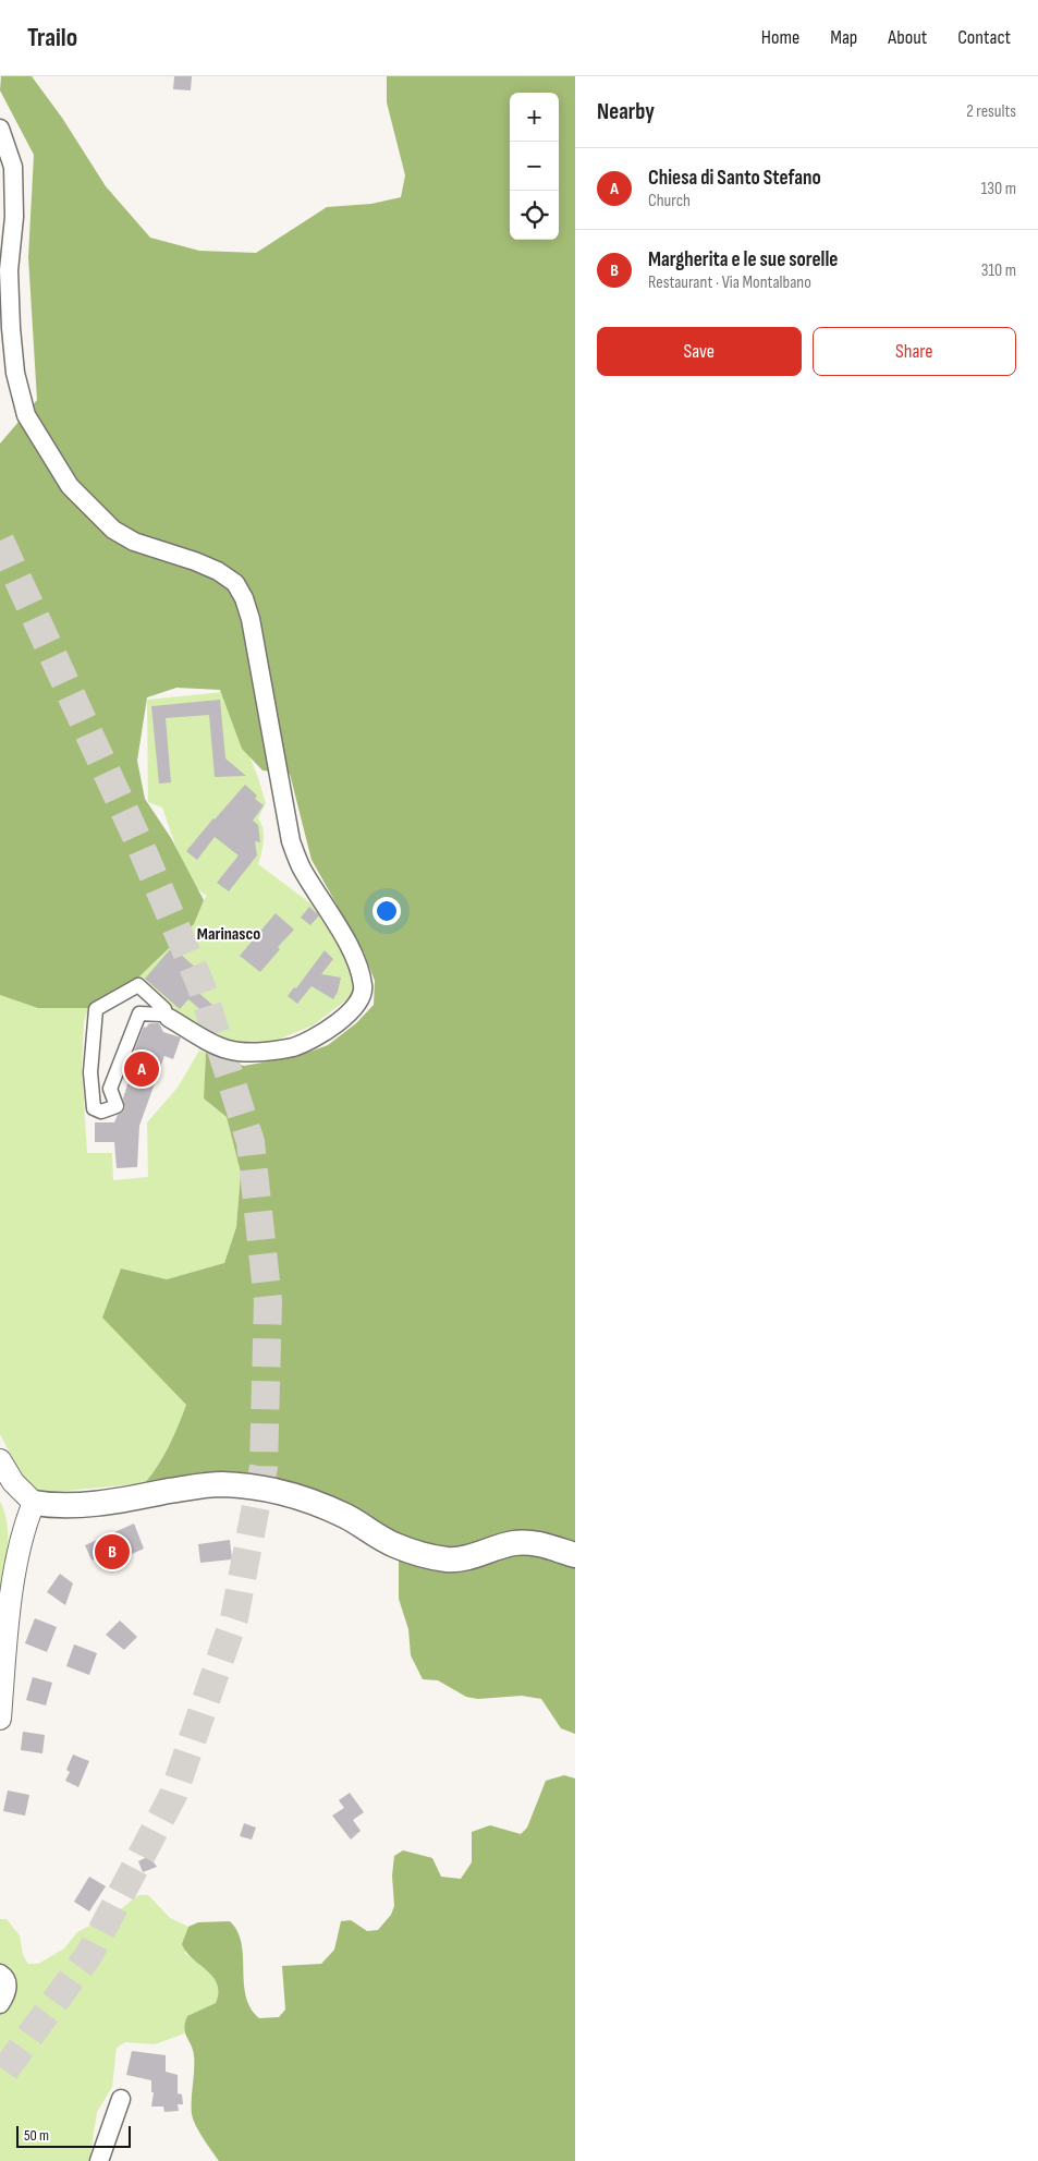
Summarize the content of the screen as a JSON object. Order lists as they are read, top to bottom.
{
  "districts": ["Marinasco"],
  "scale_bar": "50 m",
  "page": {
    "header": "Trailo",
    "nav": [
      "Home",
      "Map",
      "About",
      "Contact"
    ],
    "heading": ["Nearby", "2 results"],
    "map_buttons": ["+", "−"],
    "list": [
      {
        "mark": "A",
        "name": "Chiesa di Santo Stefano",
        "note": "Church",
        "value": "130 m"
      },
      {
        "mark": "B",
        "name": "Margherita e le sue sorelle",
        "note": "Restaurant · Via Montalbano",
        "value": "310 m"
      }
    ],
    "buttons": ["Save", "Share"],
    "pins": ["A", "B"],
    "scale": "50 m"
  }
}
